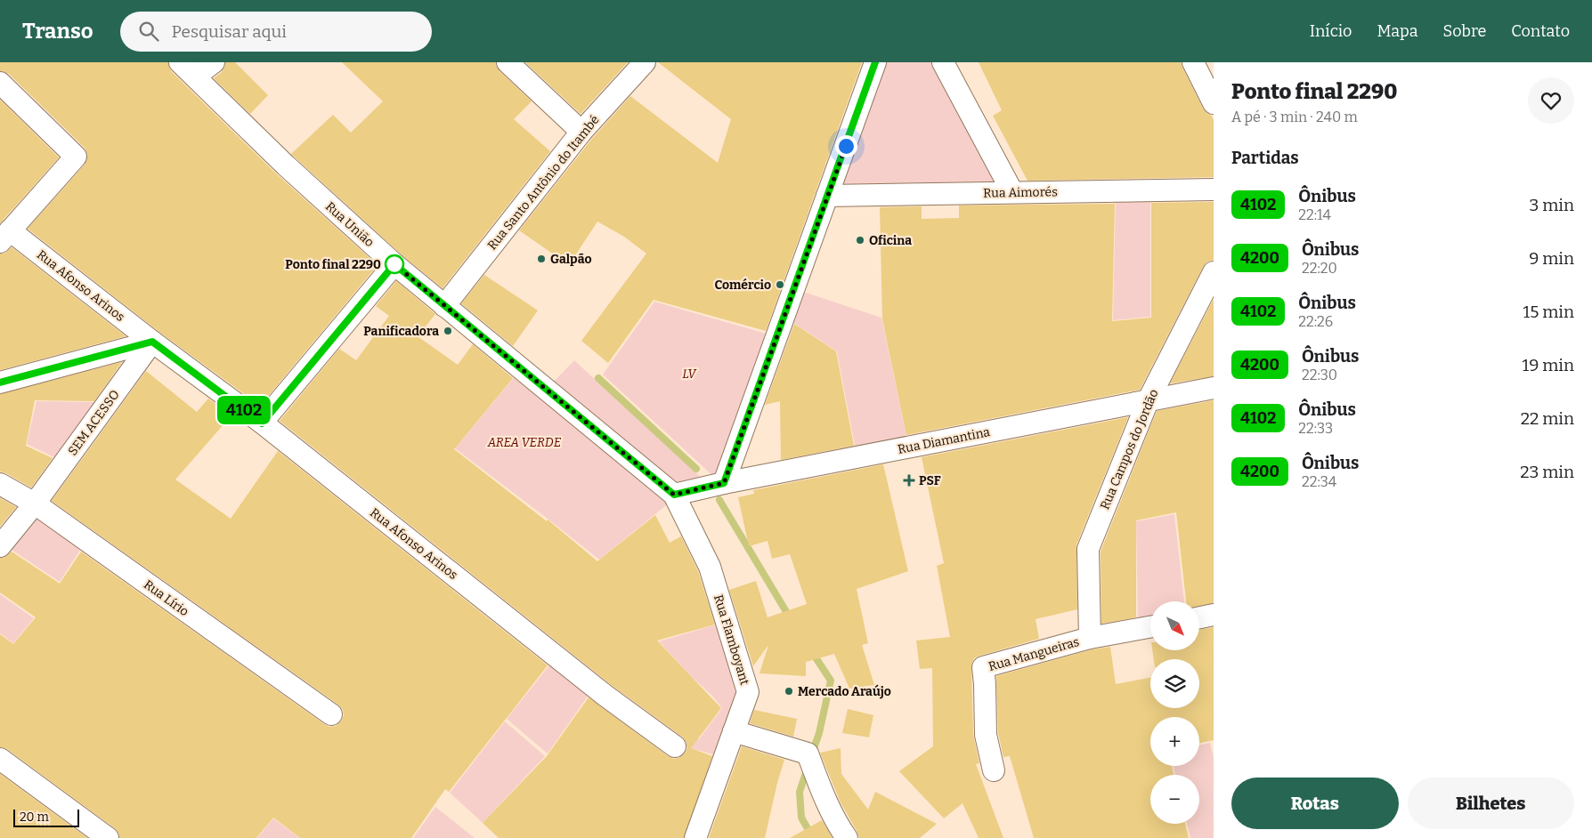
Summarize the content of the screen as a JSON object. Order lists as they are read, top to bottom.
{
  "streets": {
    "street": [
      "Rua Santo Antônio do Itambé",
      "Rua Aimorés",
      "Rua União",
      "Rua Afonso Arinos",
      "SEM ACESSO",
      "Rua Diamantina",
      "Rua Campos do Jordão",
      "Rua Lírio",
      "Rua Flamboyant",
      "Rua Mangueiras"
    ]
  },
  "crossings": [
    ["Rua Santo Antônio do Itambé", "Rua União"],
    ["Rua União", "Rua Diamantina"],
    ["Rua União", "Rua Flamboyant"],
    ["Rua Afonso Arinos", "SEM ACESSO"],
    ["SEM ACESSO", "Rua Lírio"],
    ["Rua Diamantina", "Rua Campos do Jordão"],
    ["Rua Diamantina", "Rua Flamboyant"],
    ["Rua Campos do Jordão", "Rua Mangueiras"]
  ],
  "parks": ["LV", "AREA VERDE"],
  "places": {
    "other": [
      "Oficina",
      "Galpão",
      "Ponto final 2290",
      "Comércio",
      "Panificadora",
      "Mercado Araújo"
    ],
    "health": ["PSF"]
  },
  "lines": ["bus line 4102"],
  "scale_bar": "20 m",
  "north": "bottom right",
  "page": {
    "header": "Transo",
    "search": "Pesquisar aqui",
    "nav": [
      "Início",
      "Mapa",
      "Sobre",
      "Contato"
    ],
    "on_map": "4102",
    "heading": [
      ["Ponto final 2290", "A pé · 3 min · 240 m"],
      "Partidas"
    ],
    "list": [
      {
        "mark": "4102",
        "name": "Ônibus",
        "note": "22:14",
        "value": "3 min"
      },
      {
        "mark": "4200",
        "name": "Ônibus",
        "note": "22:20",
        "value": "9 min"
      },
      {
        "mark": "4102",
        "name": "Ônibus",
        "note": "22:26",
        "value": "15 min"
      },
      {
        "mark": "4200",
        "name": "Ônibus",
        "note": "22:30",
        "value": "19 min"
      },
      {
        "mark": "4102",
        "name": "Ônibus",
        "note": "22:33",
        "value": "22 min"
      },
      {
        "mark": "4200",
        "name": "Ônibus",
        "note": "22:34",
        "value": "23 min"
      }
    ],
    "map_buttons": ["+", "−"],
    "buttons": ["Rotas", "Bilhetes"],
    "scale": "20 m"
  }
}
